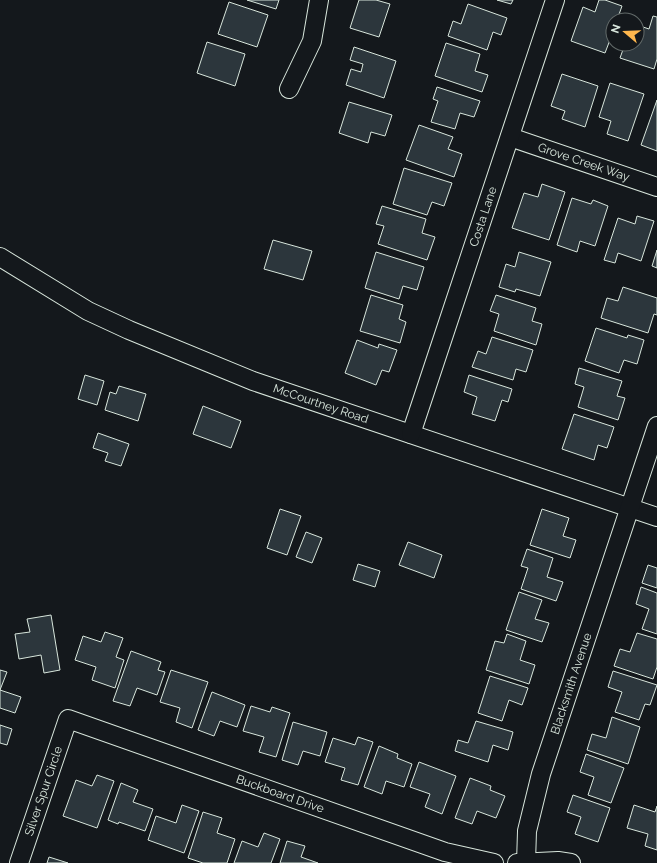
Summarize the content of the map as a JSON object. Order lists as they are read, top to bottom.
{
  "streets": {
    "street": [
      "Grove Creek Way",
      "Costa Lane",
      "McCourtney Road",
      "Blacksmith Avenue",
      "Silver Spur Circle",
      "Buckboard Drive"
    ]
  },
  "crossings": [
    ["Grove Creek Way", "Costa Lane"],
    ["Costa Lane", "McCourtney Road"],
    ["McCourtney Road", "Blacksmith Avenue"],
    ["Silver Spur Circle", "Buckboard Drive"]
  ],
  "north": "left"
}
